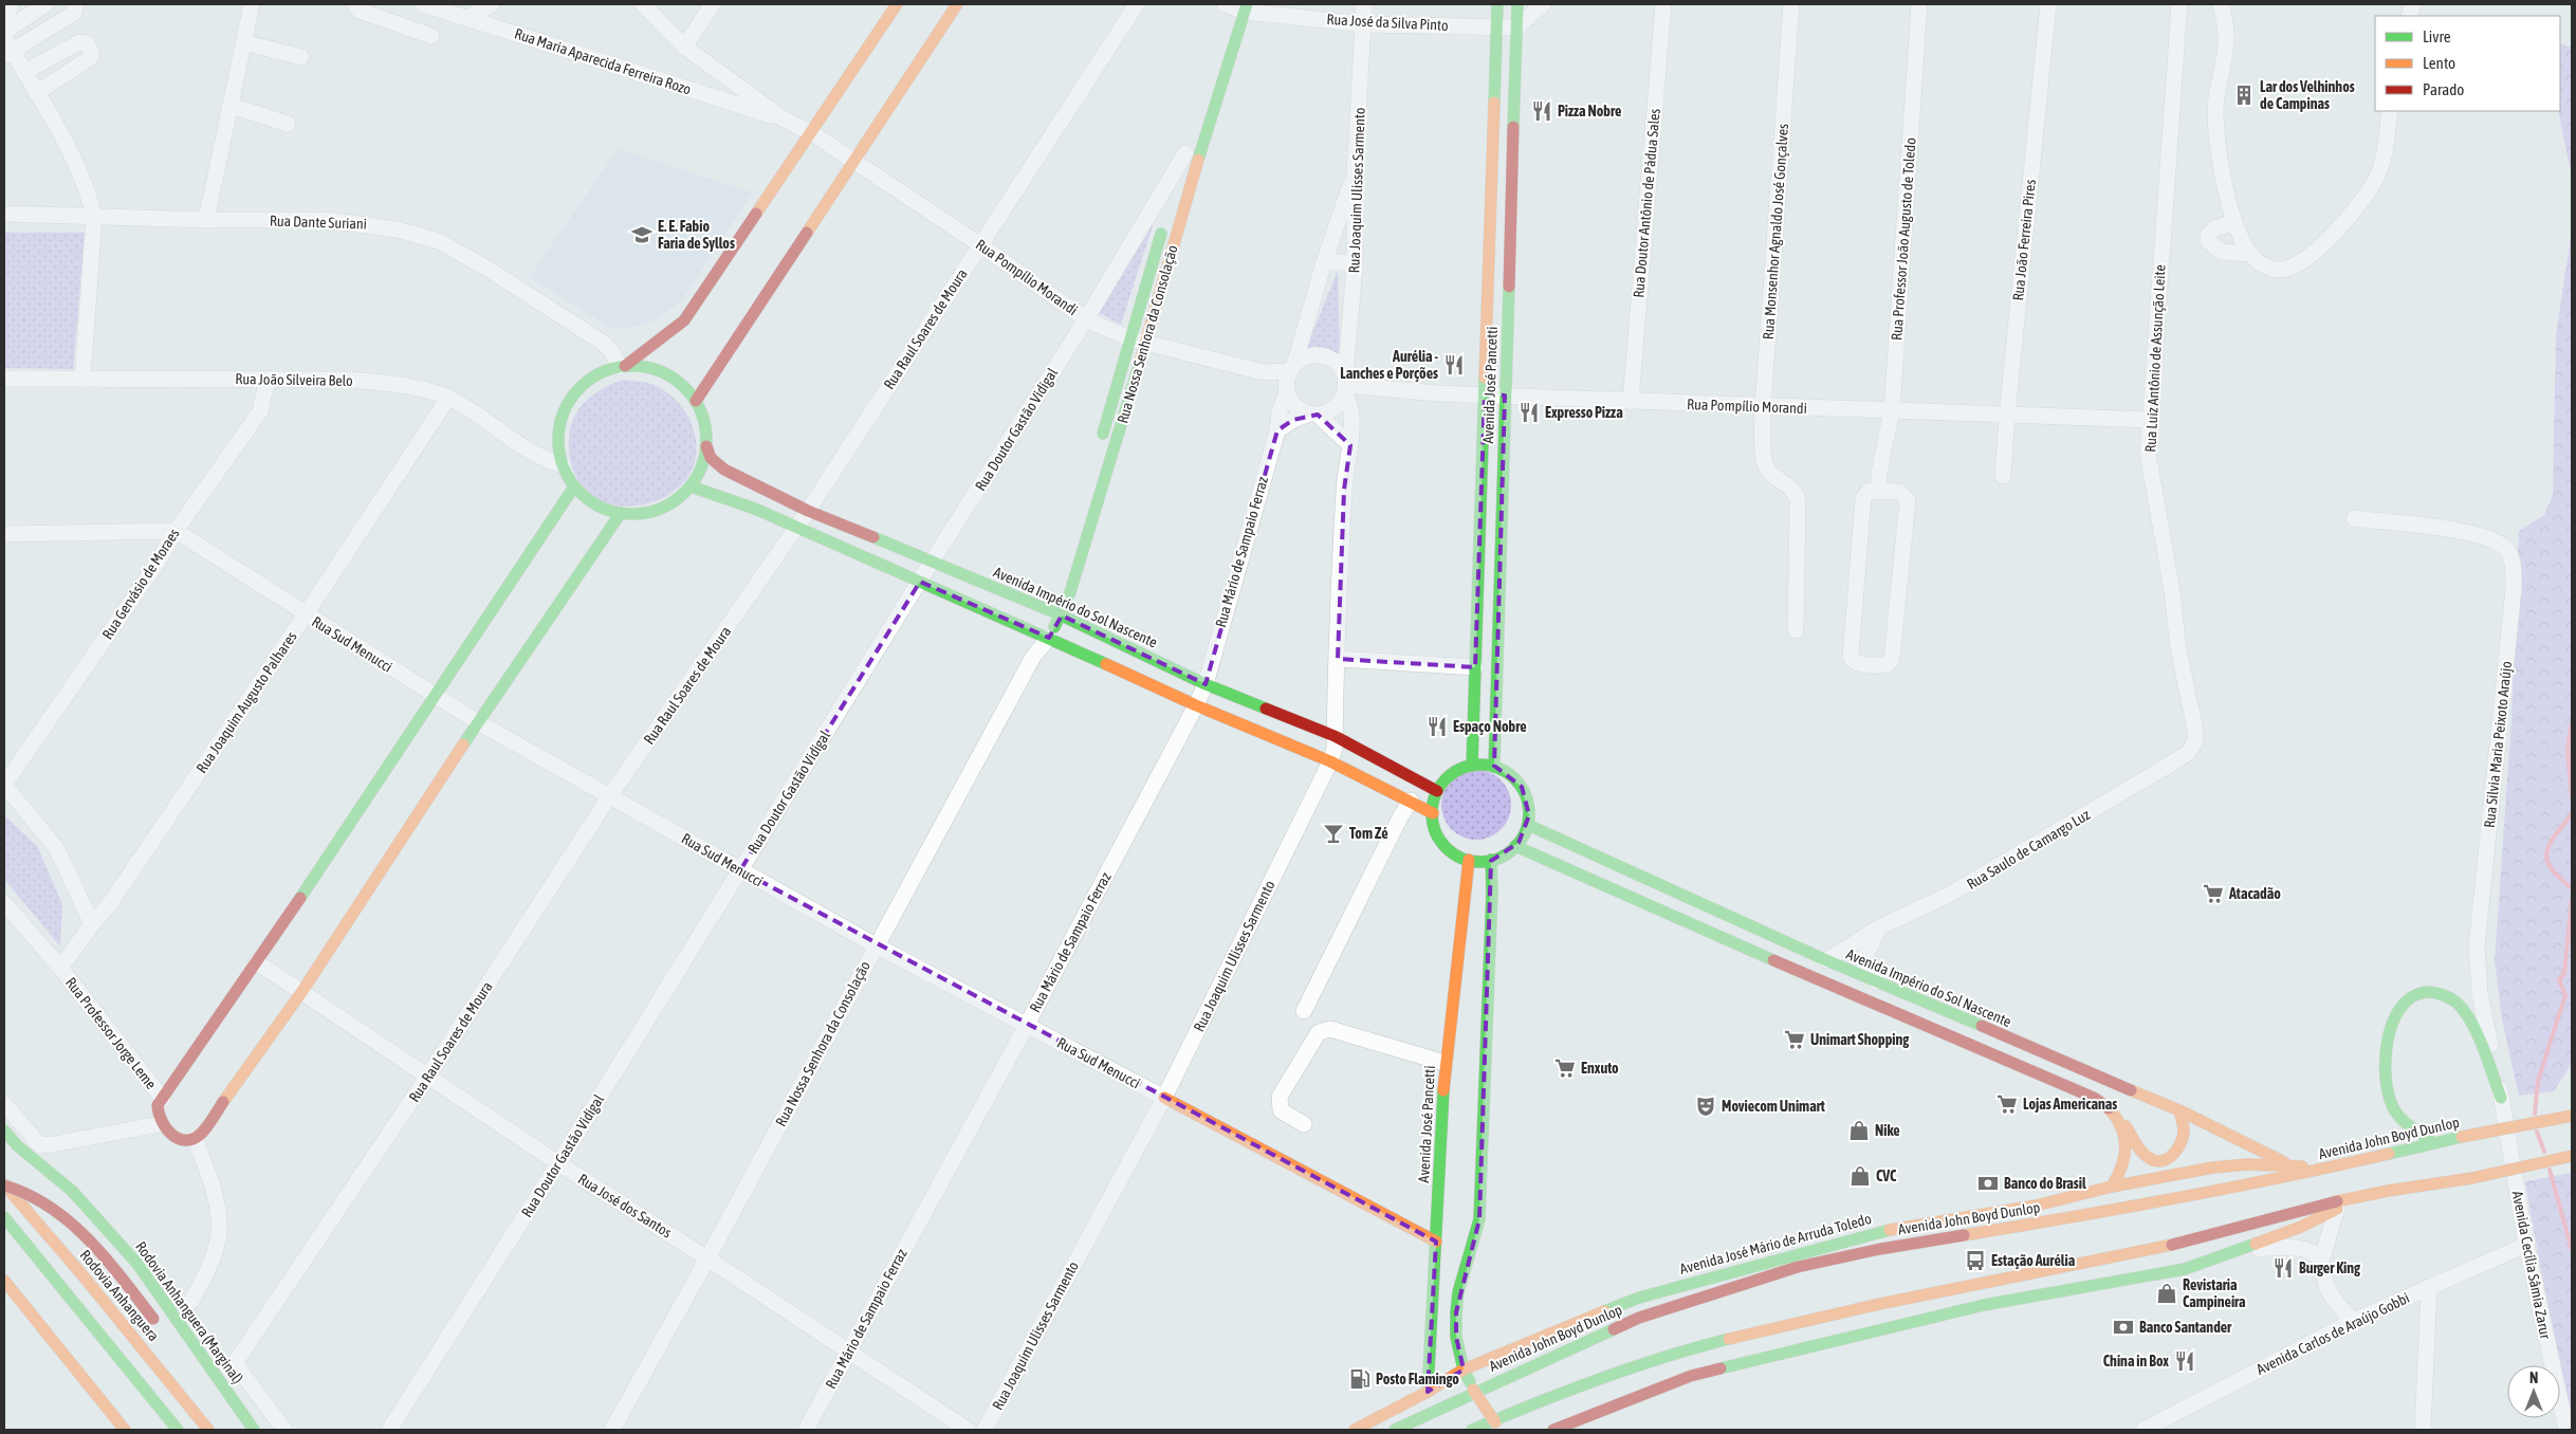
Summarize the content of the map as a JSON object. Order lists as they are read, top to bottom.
{
  "streets": {
    "main road": [
      "Rua Nossa Senhora da Consolação",
      "Avenida José Pancetti",
      "Avenida Império do Sol Nascente",
      "Rua Sud Menucci",
      "Avenida John Boyd Dunlop",
      "Avenida José Mário de Arruda Toledo",
      "Rodovia Anhanguera",
      "Rodovia Anhanguera (Marginal)"
    ],
    "street": [
      "Rua José da Silva Pinto",
      "Rua Maria Aparecida Ferreira Rozo",
      "Rua Joaquim Ulisses Sarmento",
      "Rua Doutor Antônio de Pádua Sales",
      "Rua Dante Suriani",
      "Rua Monsenhor Agnaldo José Gonçalves",
      "Rua Professor João Augusto de Toledo",
      "Rua João Ferreira Pires",
      "Rua Pompílio Morandi",
      "Rua Raul Soares de Moura",
      "Rua Luiz Antônio de Assunção Leite",
      "Rua João Silveira Belo",
      "Rua Doutor Gastão Vidigal",
      "Rua Mário de Sampaio Ferraz",
      "Rua Gervásio de Moraes",
      "Rua Joaquim Augusto Palhares",
      "Rua Silvia Maria Peixoto Araújo",
      "Rua Saulo de Camargo Luz",
      "Rua Professor Jorge Leme",
      "Rua José dos Santos",
      "Avenida Cecília Sâmia Zarur",
      "Avenida Carlos de Araújo Gobbi"
    ]
  },
  "crossings": [
    ["Rua José da Silva Pinto", "Rua Joaquim Ulisses Sarmento"],
    ["Rua José da Silva Pinto", "Rua Nossa Senhora da Consolação"],
    ["Rua José da Silva Pinto", "Avenida José Pancetti"],
    ["Rua Maria Aparecida Ferreira Rozo", "Rua Pompílio Morandi"],
    ["Rua Joaquim Ulisses Sarmento", "Rua Pompílio Morandi"],
    ["Rua Joaquim Ulisses Sarmento", "Rua Mário de Sampaio Ferraz"],
    ["Rua Joaquim Ulisses Sarmento", "Avenida Império do Sol Nascente"],
    ["Rua Joaquim Ulisses Sarmento", "Rua Sud Menucci"],
    ["Rua Doutor Antônio de Pádua Sales", "Rua Pompílio Morandi"],
    ["Rua Dante Suriani", "Rua João Silveira Belo"],
    ["Rua Dante Suriani", "Avenida Império do Sol Nascente"],
    ["Rua Monsenhor Agnaldo José Gonçalves", "Rua Pompílio Morandi"],
    ["Rua Professor João Augusto de Toledo", "Rua Pompílio Morandi"],
    ["Rua João Ferreira Pires", "Rua Pompílio Morandi"],
    ["Rua Pompílio Morandi", "Rua Raul Soares de Moura"],
    ["Rua Pompílio Morandi", "Rua Nossa Senhora da Consolação"],
    ["Rua Pompílio Morandi", "Rua Luiz Antônio de Assunção Leite"],
    ["Rua Pompílio Morandi", "Avenida José Pancetti"],
    ["Rua Pompílio Morandi", "Rua Doutor Gastão Vidigal"],
    ["Rua Pompílio Morandi", "Rua Mário de Sampaio Ferraz"],
    ["Rua Raul Soares de Moura", "Avenida Império do Sol Nascente"],
    ["Rua Raul Soares de Moura", "Rua Sud Menucci"],
    ["Rua Raul Soares de Moura", "Rua José dos Santos"],
    ["Rua Nossa Senhora da Consolação", "Avenida Império do Sol Nascente"],
    ["Rua Nossa Senhora da Consolação", "Rua Sud Menucci"],
    ["Rua Nossa Senhora da Consolação", "Rua José dos Santos"],
    ["Rua Luiz Antônio de Assunção Leite", "Rua Saulo de Camargo Luz"],
    ["Rua João Silveira Belo", "Rua Gervásio de Moraes"],
    ["Rua João Silveira Belo", "Avenida Império do Sol Nascente"],
    ["Rua João Silveira Belo", "Rua Joaquim Augusto Palhares"],
    ["Avenida José Pancetti", "Avenida Império do Sol Nascente"],
    ["Avenida José Pancetti", "Rua Sud Menucci"],
    ["Avenida José Pancetti", "Avenida José Mário de Arruda Toledo"],
    ["Rua Doutor Gastão Vidigal", "Avenida Império do Sol Nascente"],
    ["Rua Doutor Gastão Vidigal", "Rua Sud Menucci"],
    ["Rua Doutor Gastão Vidigal", "Rua José dos Santos"],
    ["Rua Mário de Sampaio Ferraz", "Avenida Império do Sol Nascente"],
    ["Rua Mário de Sampaio Ferraz", "Rua Sud Menucci"],
    ["Rua Mário de Sampaio Ferraz", "Rua José dos Santos"],
    ["Rua Gervásio de Moraes", "Rua Sud Menucci"],
    ["Avenida Império do Sol Nascente", "Rua Saulo de Camargo Luz"],
    ["Avenida Império do Sol Nascente", "Avenida John Boyd Dunlop"],
    ["Avenida Império do Sol Nascente", "Avenida José Mário de Arruda Toledo"],
    ["Rua Sud Menucci", "Rua Joaquim Augusto Palhares"],
    ["Rua Joaquim Augusto Palhares", "Rua Professor Jorge Leme"],
    ["Rua Silvia Maria Peixoto Araújo", "Avenida Cecília Sâmia Zarur"],
    ["Avenida Cecília Sâmia Zarur", "Avenida Carlos de Araújo Gobbi"]
  ],
  "places": {
    "building": ["Lar dos Velhinhos de Campinas"],
    "restaurant": [
      "Pizza Nobre",
      "Aurélia - Lanches e Porções",
      "Expresso Pizza",
      "Espaço Nobre",
      "Burger King",
      "China in Box"
    ],
    "school or university": ["E. E. Fabio Faria de Syllos"],
    "bar": ["Tom Zé"],
    "supermarket": [
      "Atacadão",
      "Unimart Shopping",
      "Enxuto",
      "Lojas Americanas"
    ],
    "theatre": ["Moviecom Unimart"],
    "shop": ["Nike", "CVC", "Revistaria Campineira"],
    "bank": ["Banco do Brasil", "Banco Santander"],
    "bus stop": ["Estação Aurélia"],
    "fuel station": ["Posto Flamingo"]
  },
  "legend": ["Livre", "Lento", "Parado"],
  "north": "top"
}
